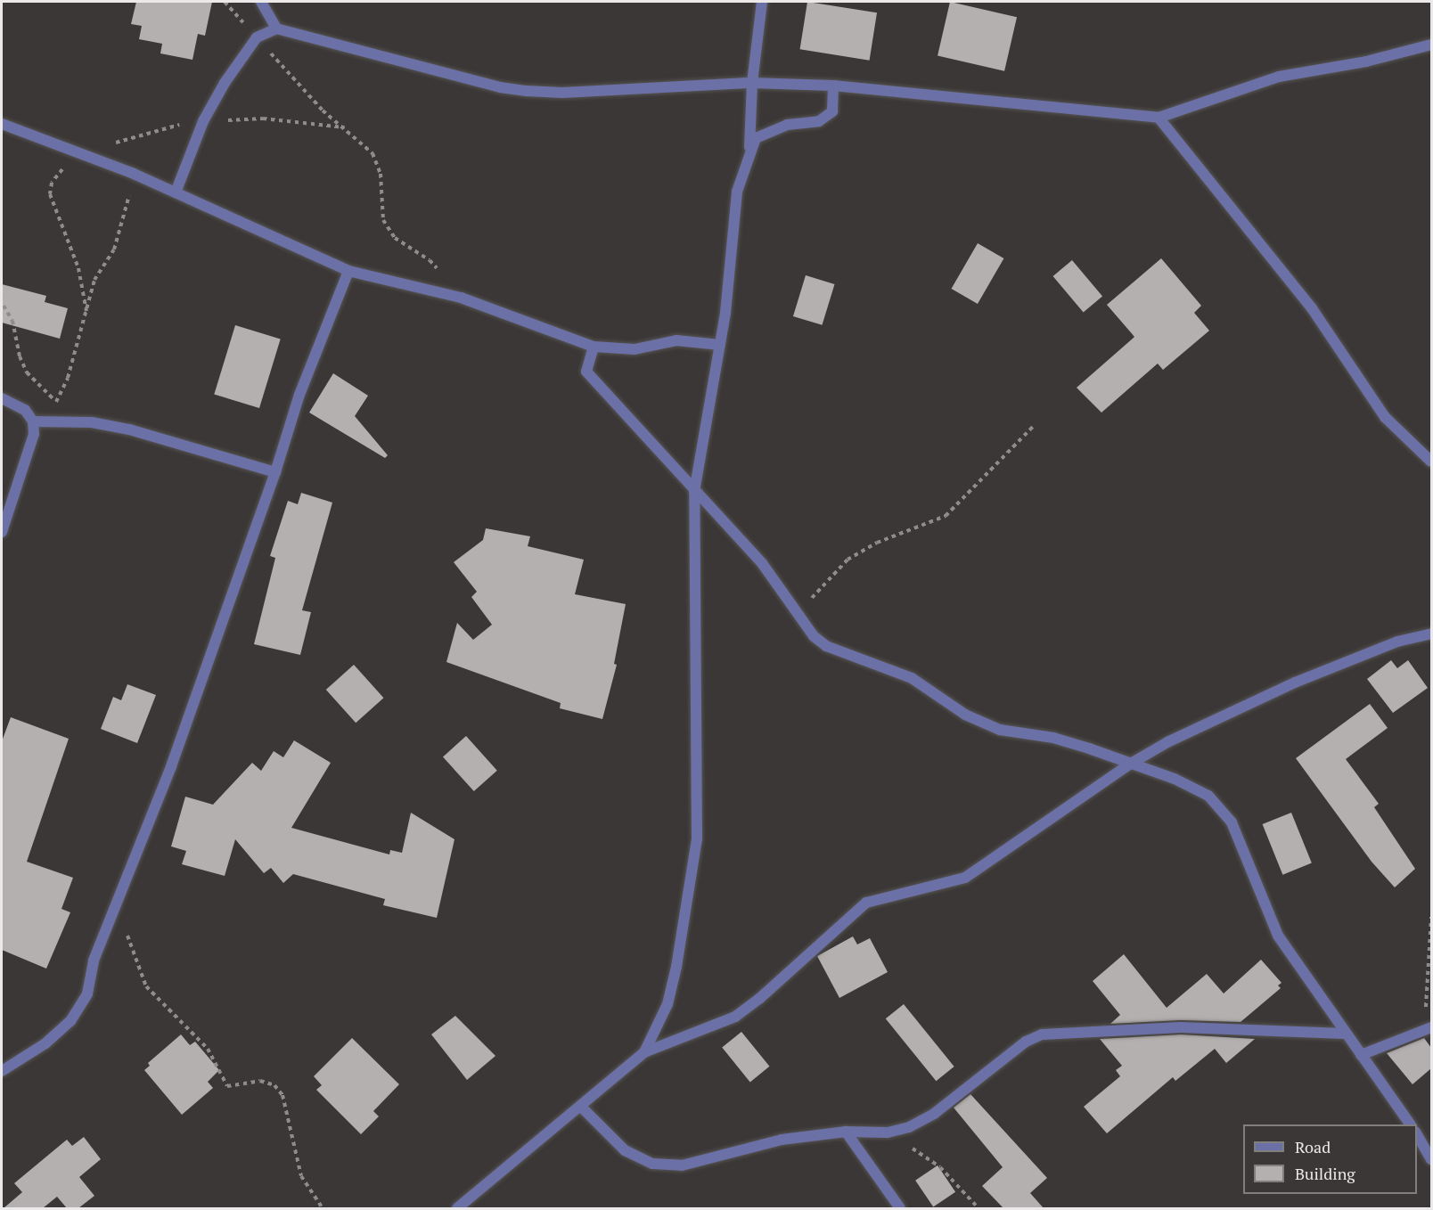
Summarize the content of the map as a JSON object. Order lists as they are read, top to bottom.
{
  "legend": ["Road", "Building"]
}
